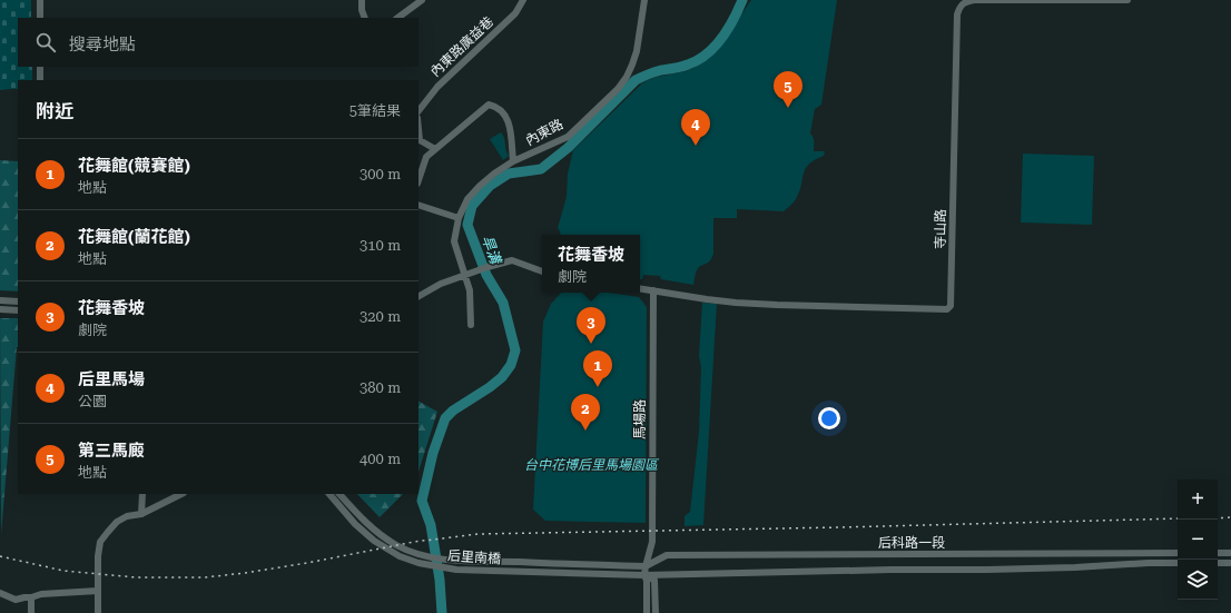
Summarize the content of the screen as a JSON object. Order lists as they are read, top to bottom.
{
  "streets": {
    "street": [
      "內東路廣益巷",
      "內東路",
      "寺山路",
      "馬場路",
      "后科路一段",
      "后里南橋"
    ]
  },
  "crossings": [
    ["寺山路", "馬場路"],
    ["馬場路", "后科路一段"],
    ["馬場路", "后里南橋"],
    ["后科路一段", "后里南橋"]
  ],
  "water": ["旱溝"],
  "parks": ["台中花博后里馬場園區"],
  "page": {
    "search": "搜尋地點",
    "pins": [
      "5",
      "4",
      "3",
      "1",
      "2"
    ],
    "heading": ["附近", "5筆結果"],
    "list": [
      {
        "mark": "1",
        "name": "花舞館(競賽館)",
        "note": "地點",
        "value": "300 m"
      },
      {
        "mark": "2",
        "name": "花舞館(蘭花館)",
        "note": "地點",
        "value": "310 m"
      },
      {
        "mark": "3",
        "name": "花舞香坡",
        "note": "劇院",
        "value": "320 m"
      },
      {
        "mark": "4",
        "name": "后里馬場",
        "note": "公園",
        "value": "380 m"
      },
      {
        "mark": "5",
        "name": "第三馬廄",
        "note": "地點",
        "value": "400 m"
      }
    ],
    "popup": ["花舞香坡", "劇院"],
    "map_buttons": ["+", "−"]
  }
}
